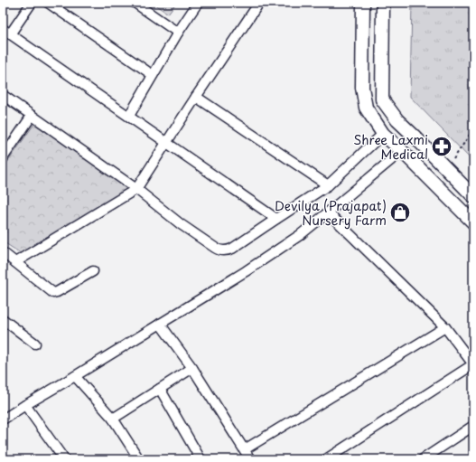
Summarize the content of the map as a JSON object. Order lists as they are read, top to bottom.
{
  "places": {
    "pharmacy": ["Shree Laxmi Medical"],
    "shop": ["Devilya (Prajapat) Nursery Farm"]
  }
}
